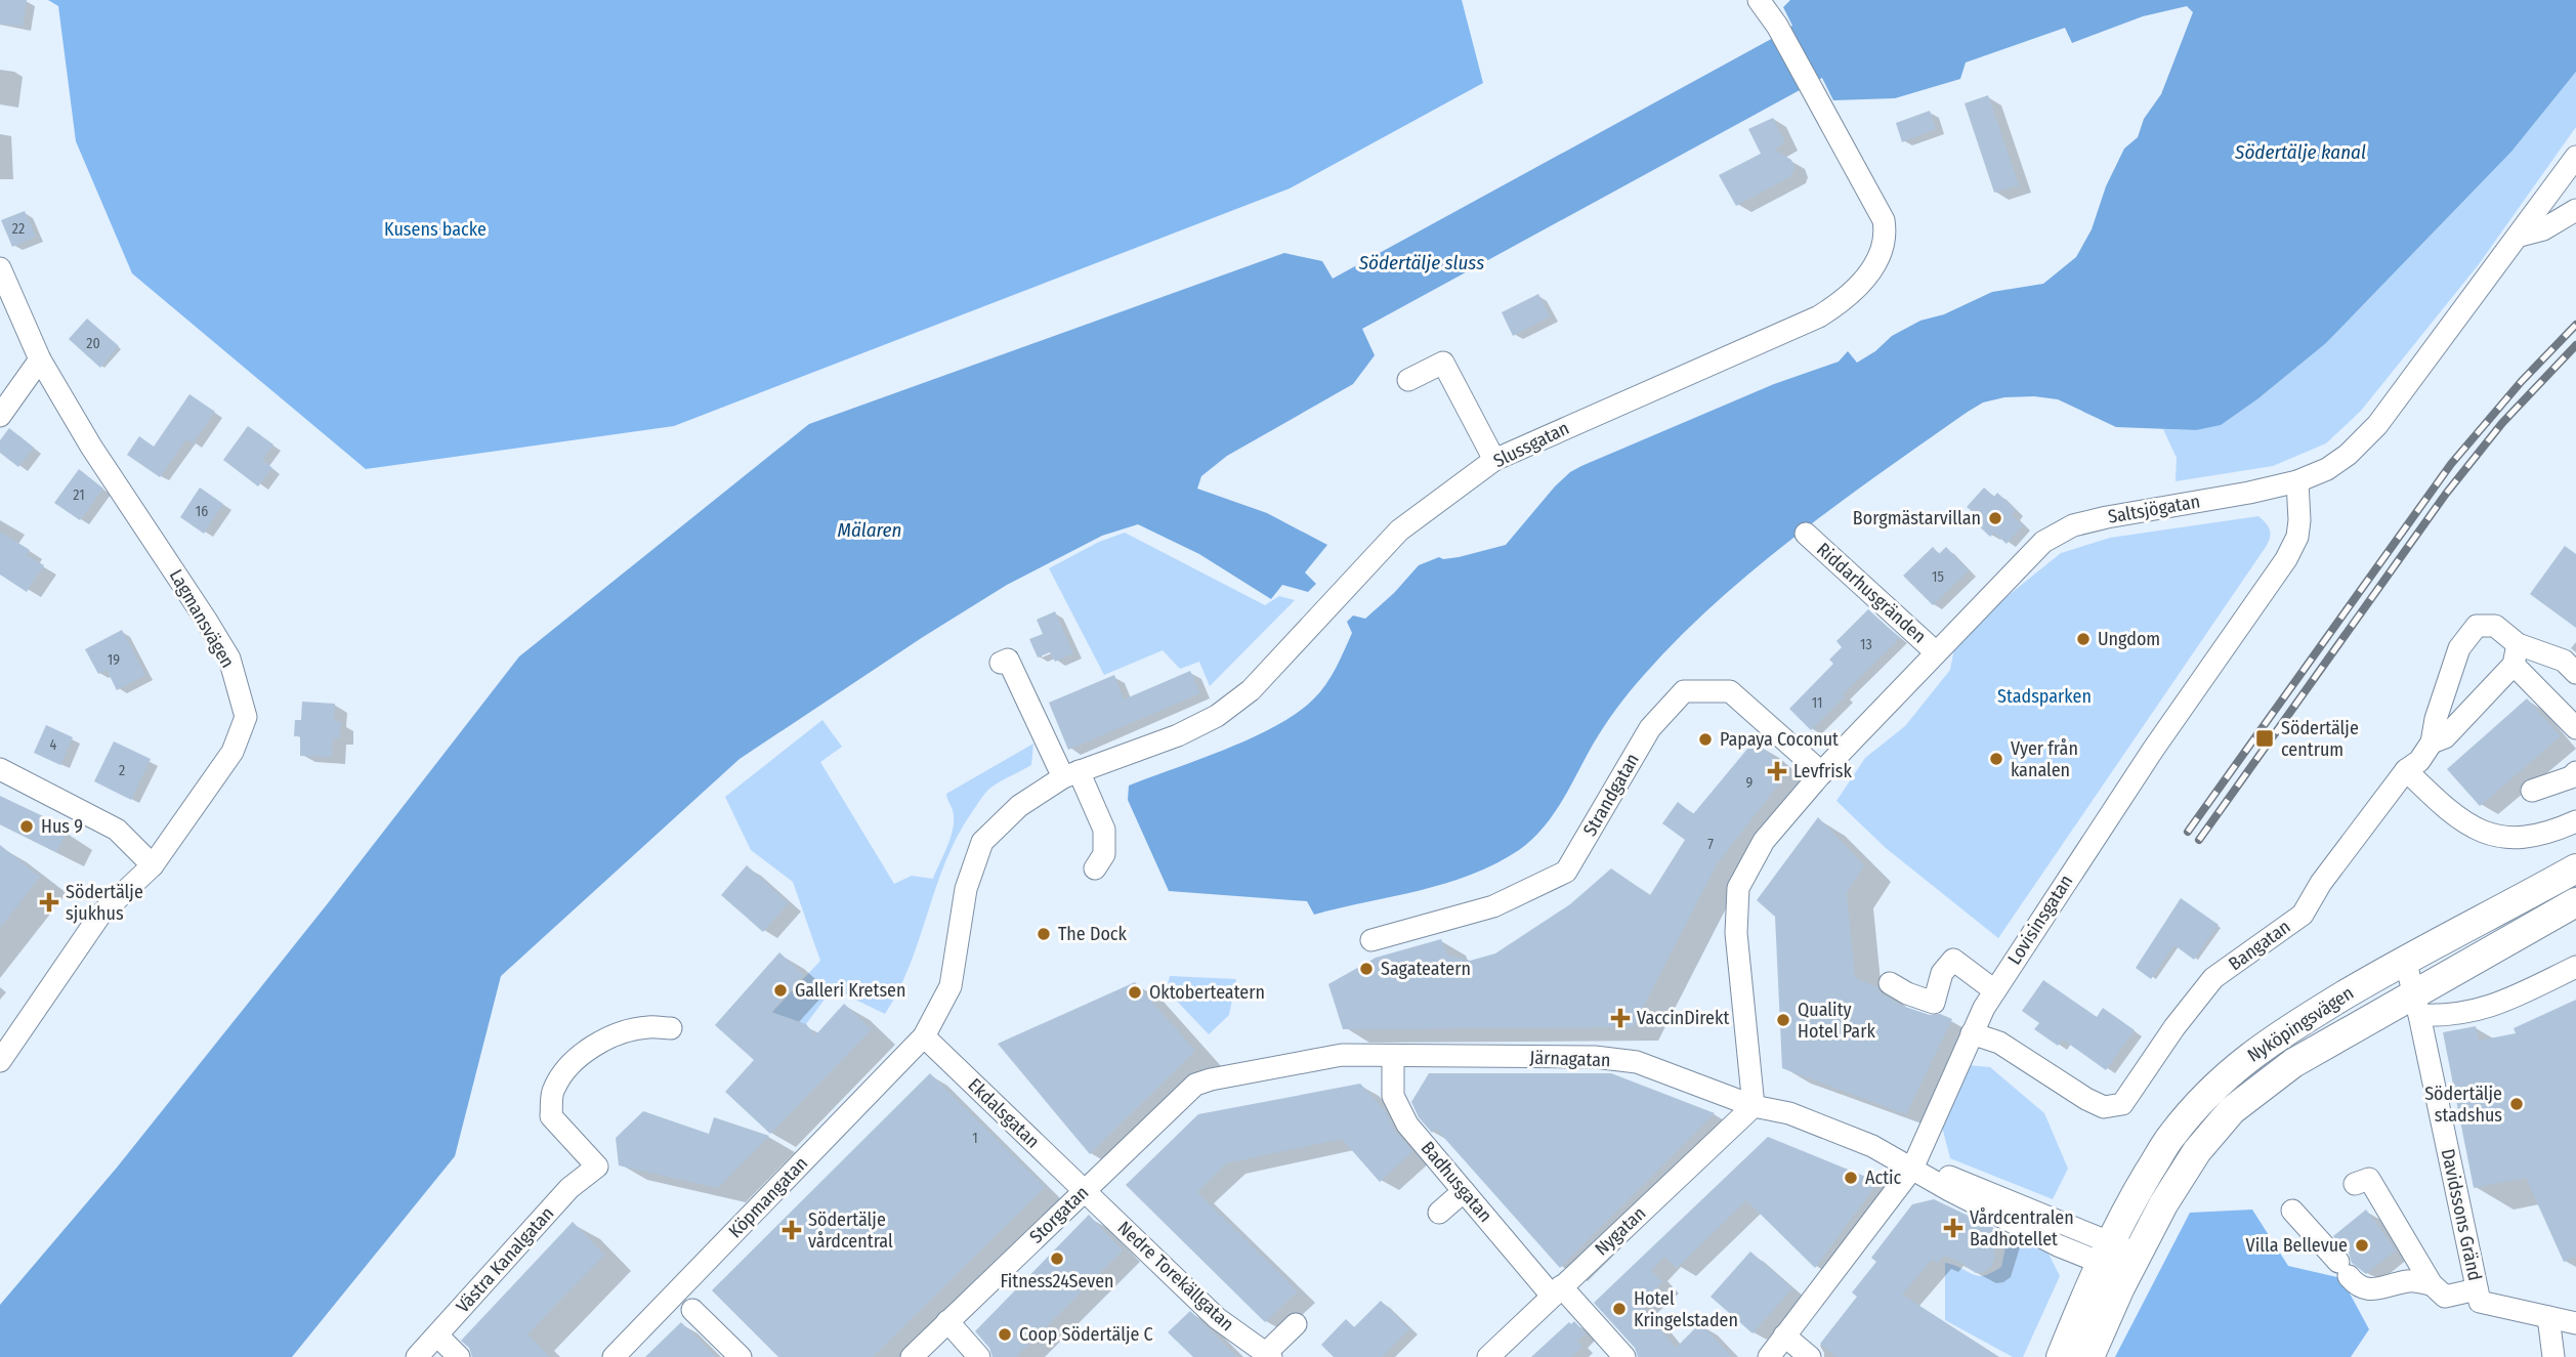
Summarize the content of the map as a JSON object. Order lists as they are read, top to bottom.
{
  "streets": {
    "main road": ["Nyköpingsvägen"],
    "street": [
      "Slussgatan",
      "Saltsjögatan",
      "Riddarhusgränden",
      "Lagmansvägen",
      "Strandgatan",
      "Lovisinsgatan",
      "Bangatan",
      "Järnagatan",
      "Ekdalsgatan",
      "Badhusgatan",
      "Köpmangatan",
      "Storgatan",
      "Davidssons Gränd",
      "Nygatan",
      "Västra Kanalgatan",
      "Nedre Torekällgatan"
    ]
  },
  "crossings": [
    ["Saltsjögatan", "Riddarhusgränden"],
    ["Saltsjögatan", "Strandgatan"],
    ["Saltsjögatan", "Lovisinsgatan"],
    ["Saltsjögatan", "Järnagatan"],
    ["Saltsjögatan", "Nygatan"],
    ["Lovisinsgatan", "Bangatan"],
    ["Lovisinsgatan", "Järnagatan"],
    ["Nyköpingsvägen", "Järnagatan"],
    ["Nyköpingsvägen", "Davidssons Gränd"],
    ["Järnagatan", "Badhusgatan"],
    ["Järnagatan", "Storgatan"],
    ["Järnagatan", "Nygatan"],
    ["Ekdalsgatan", "Köpmangatan"],
    ["Ekdalsgatan", "Storgatan"],
    ["Ekdalsgatan", "Nedre Torekällgatan"],
    ["Badhusgatan", "Nygatan"],
    ["Storgatan", "Nedre Torekällgatan"]
  ],
  "water": ["Södertälje kanal", "Södertälje sluss", "Mälaren"],
  "parks": ["Kusens backe", "Stadsparken"],
  "places": {
    "other": [
      "Borgmästarvillan",
      "Ungdom",
      "Papaya Coconut",
      "Vyer från kanalen",
      "Hus 9",
      "The Dock",
      "Sagateatern",
      "Galleri Kretsen",
      "Oktoberteatern",
      "Quality Hotel Park",
      "Södertälje stadshus",
      "Actic",
      "Villa Bellevue",
      "Fitness24Seven",
      "Hotel Kringelstaden",
      "Coop Södertälje C"
    ],
    "transit": ["Södertälje centrum"],
    "health": [
      "Levfrisk",
      "Södertälje sjukhus",
      "VaccinDirekt",
      "Vårdcentralen Badhotellet",
      "Södertälje vårdcentral"
    ]
  },
  "house_numbers": [
    "22",
    "20",
    "21",
    "16",
    "15",
    "13",
    "19",
    "11",
    "4",
    "2",
    "9",
    "7",
    "1"
  ]
}
